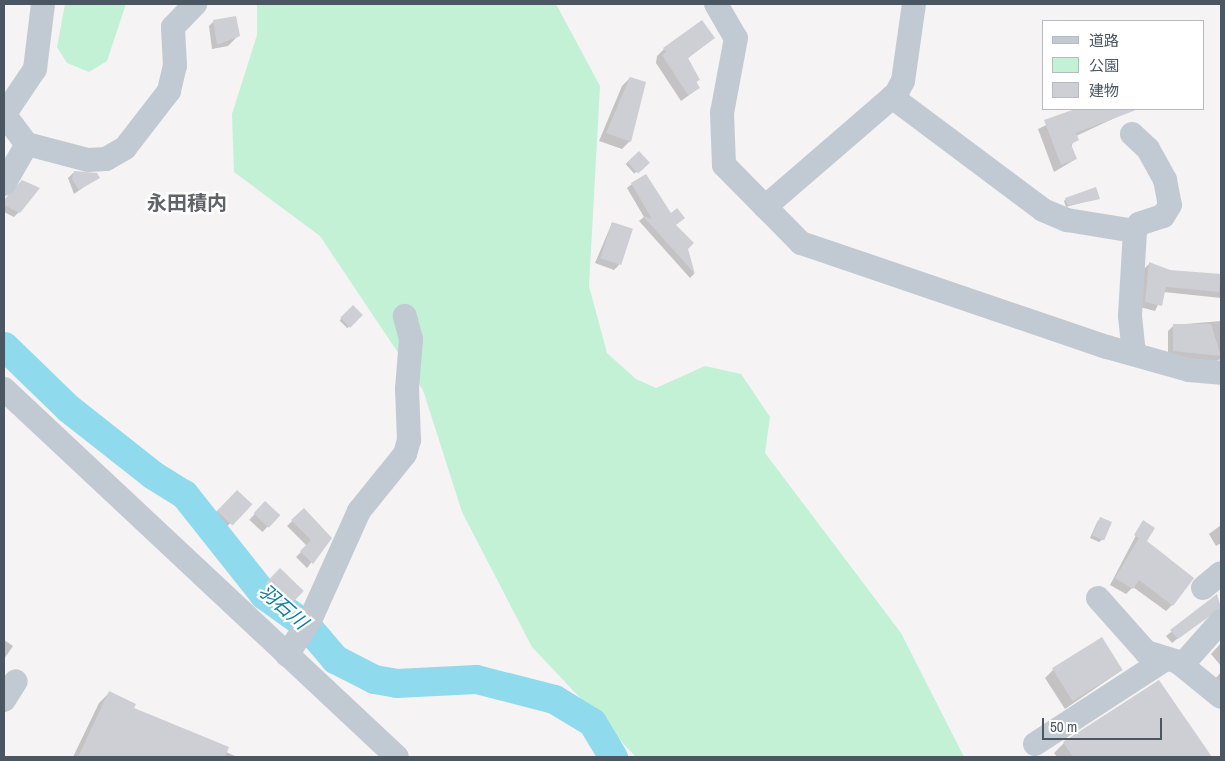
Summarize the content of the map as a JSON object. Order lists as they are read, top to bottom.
{
  "districts": ["永田積内"],
  "water": ["羽石川"],
  "legend": ["道路", "公園", "建物"],
  "scale_bar": "50 m"
}
